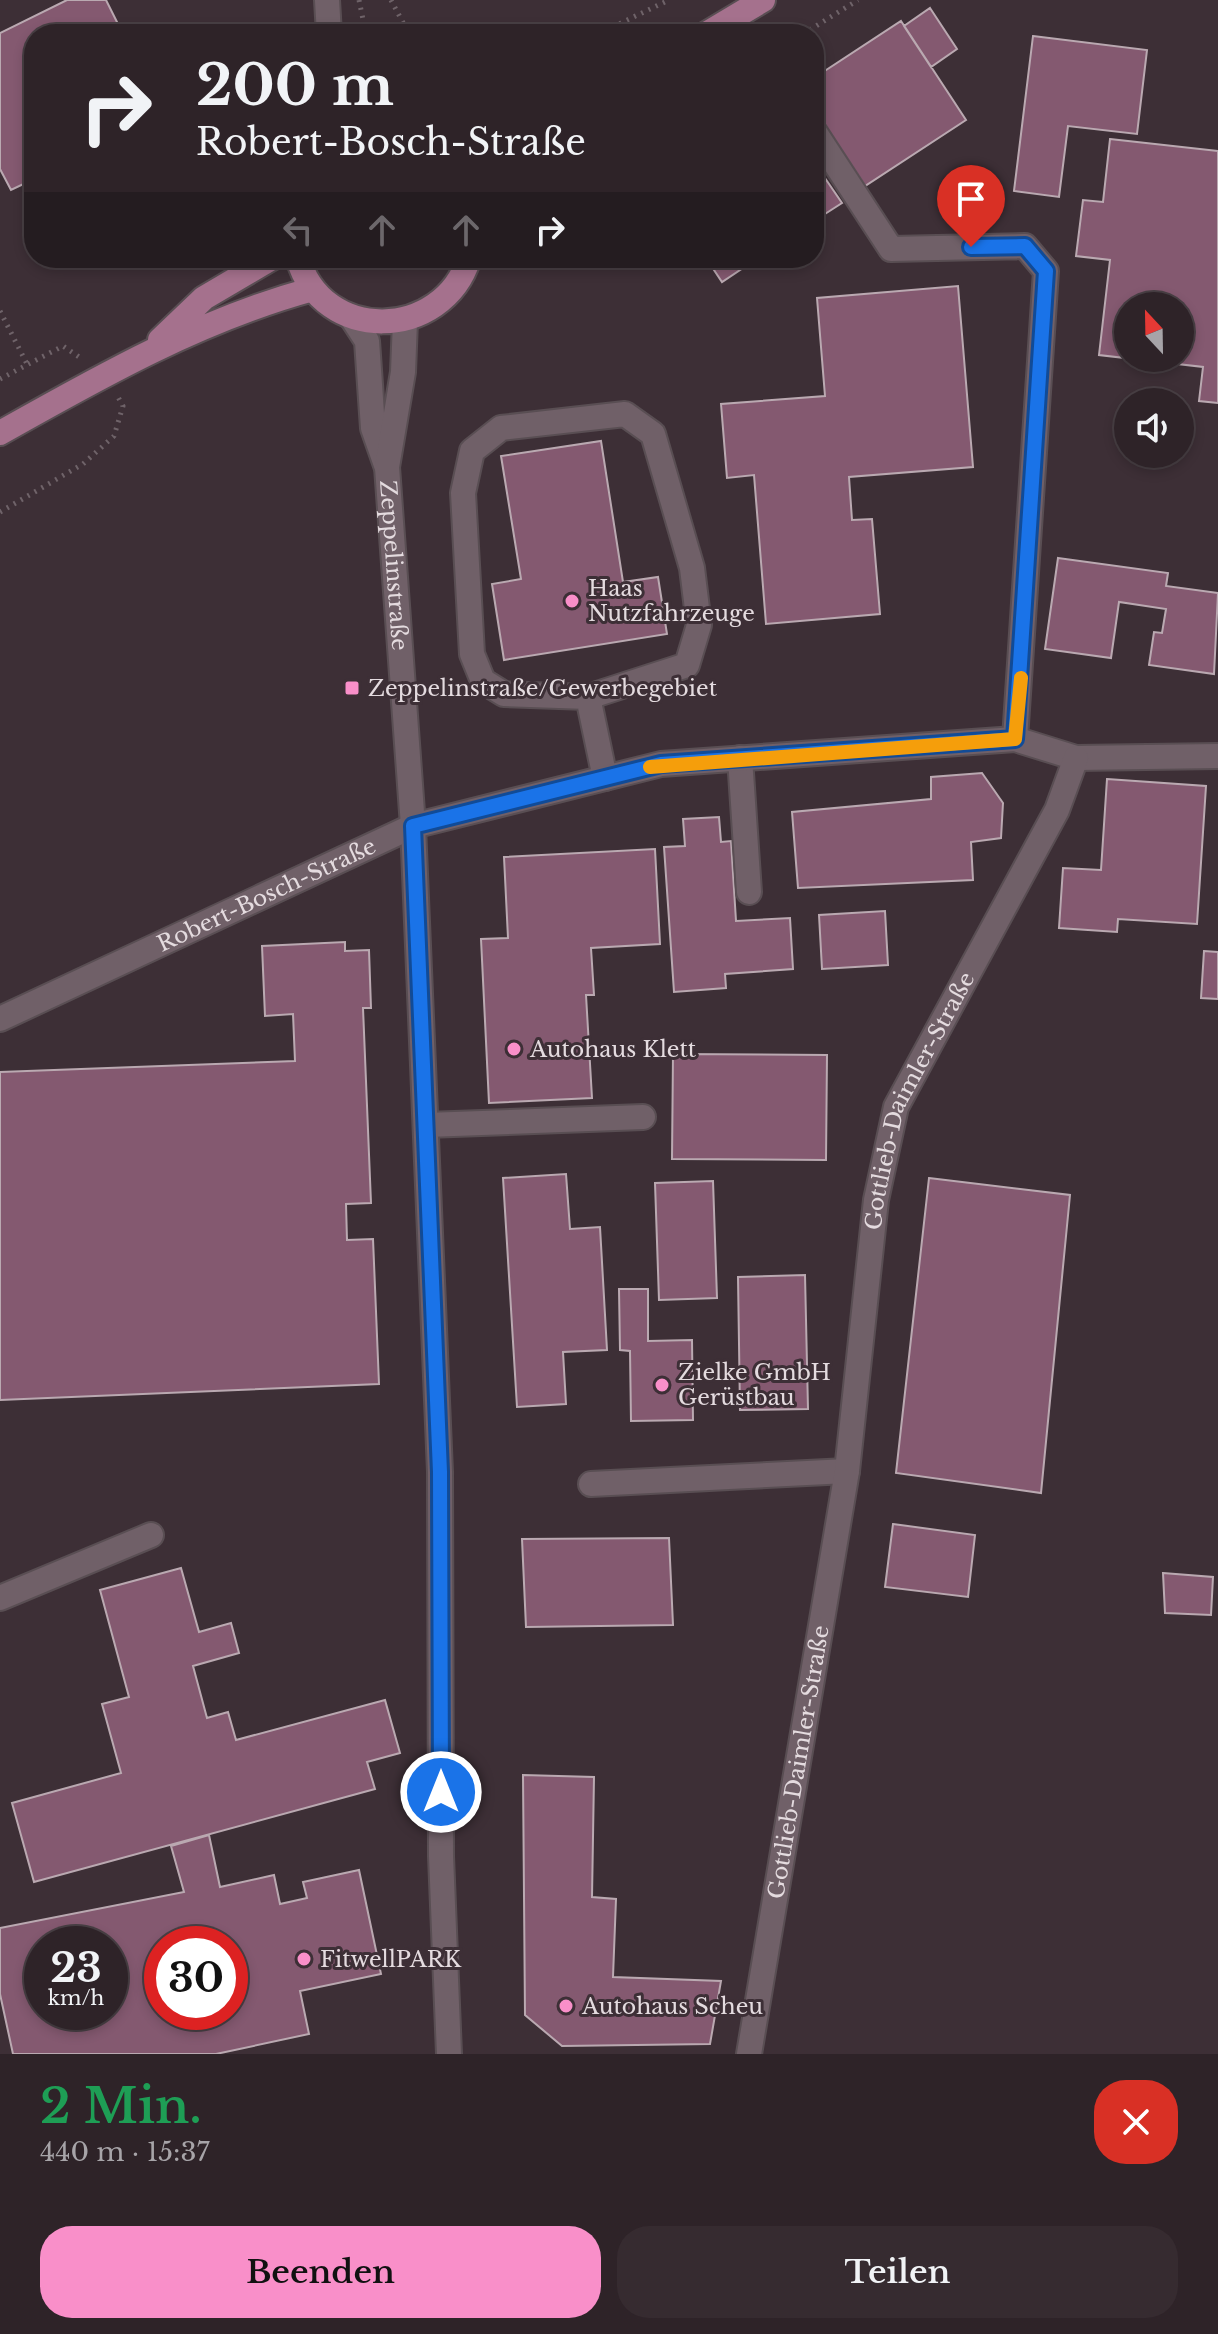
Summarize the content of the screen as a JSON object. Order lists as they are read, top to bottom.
{
  "streets": {
    "street": ["Zeppelinstraße", "Robert-Bosch-Straße", "Gottlieb-Daimler-Straße"]
  },
  "crossings": [
    ["Zeppelinstraße", "Robert-Bosch-Straße"],
    ["Robert-Bosch-Straße", "Gottlieb-Daimler-Straße"]
  ],
  "places": {
    "other": [
      "Haas Nutzfahrzeuge",
      "Autohaus Klett",
      "Zielke GmbH Gerüstbau",
      "FitwellPARK",
      "Autohaus Scheu"
    ],
    "transit": ["Zeppelinstraße/Gewerbegebiet"]
  },
  "north": "top",
  "page": {
    "turn": ["200 m", "Robert-Bosch-Straße"],
    "speed": "23 km/h",
    "limit": "30",
    "heading": ["2 Min.", "440 m · 15:37"],
    "buttons": ["Beenden", "Teilen"]
  }
}
